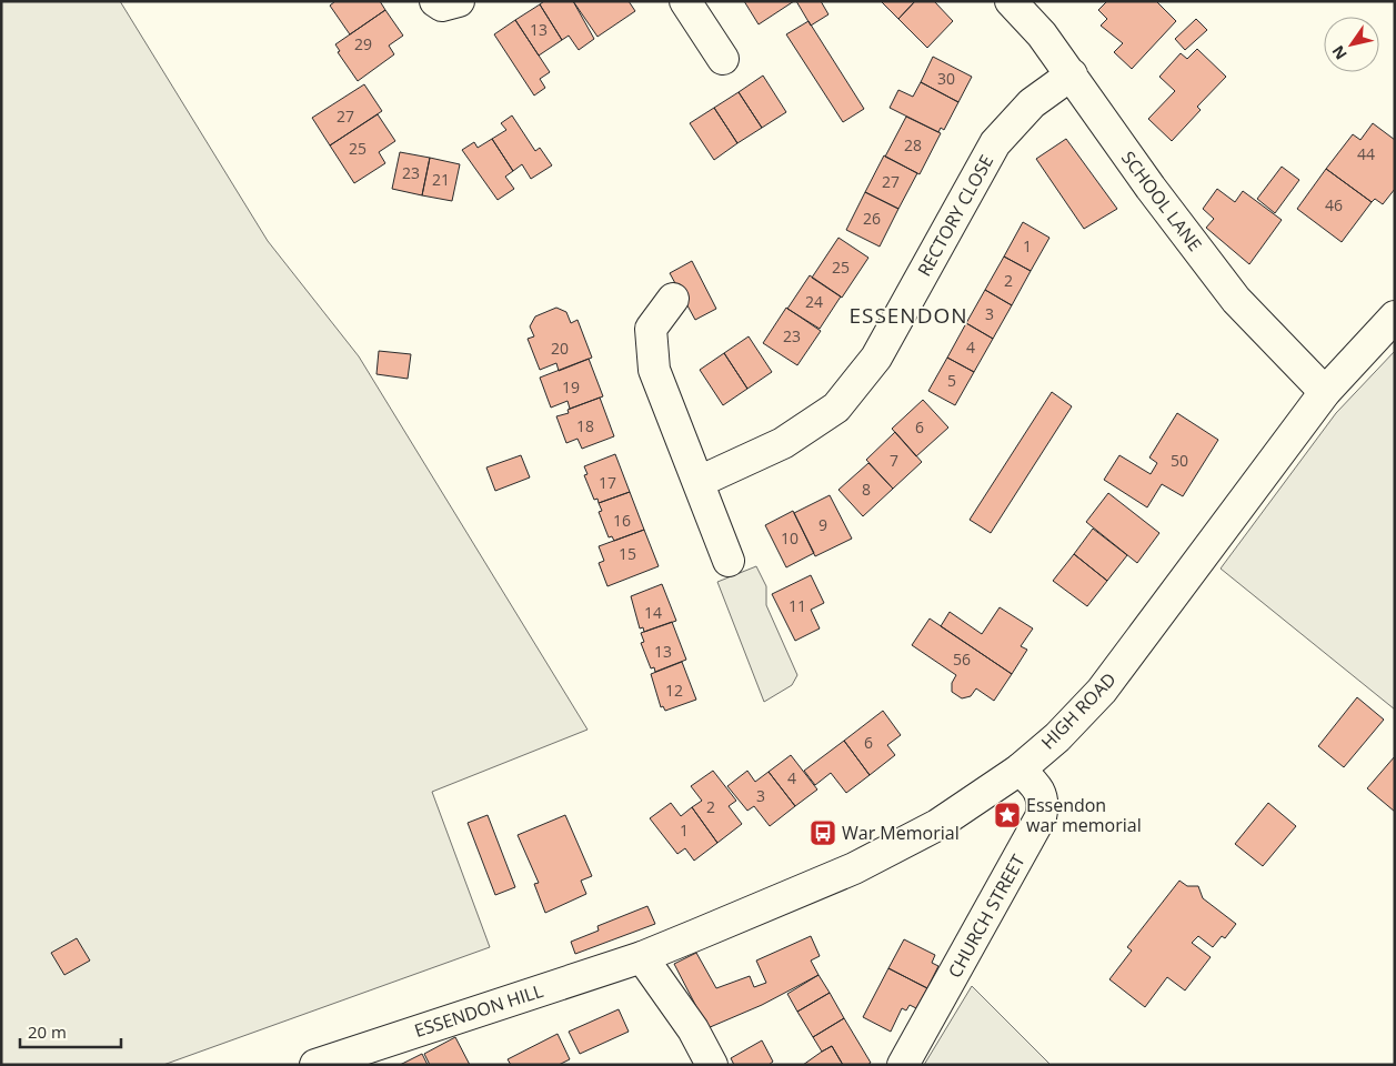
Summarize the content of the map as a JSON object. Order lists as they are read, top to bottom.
{
  "streets": {
    "street": [
      "SCHOOL LANE",
      "RECTORY CLOSE",
      "HIGH ROAD",
      "CHURCH STREET",
      "ESSENDON HILL"
    ]
  },
  "crossings": [
    ["SCHOOL LANE", "RECTORY CLOSE"],
    ["SCHOOL LANE", "HIGH ROAD"],
    ["HIGH ROAD", "CHURCH STREET"],
    ["HIGH ROAD", "ESSENDON HILL"]
  ],
  "districts": ["ESSENDON"],
  "places": {
    "place": ["Essendon war memorial"],
    "bus stop": ["War Memorial"]
  },
  "house_numbers": [
    "13",
    "29",
    "30",
    "27",
    "28",
    "25",
    "44",
    "23",
    "21",
    "27",
    "46",
    "26",
    "1",
    "25",
    "2",
    "24",
    "3",
    "23",
    "4",
    "20",
    "5",
    "19",
    "18",
    "6",
    "7",
    "50",
    "17",
    "8",
    "16",
    "9",
    "10",
    "15",
    "11",
    "14",
    "13",
    "56",
    "12",
    "6",
    "4",
    "3",
    "2",
    "1"
  ],
  "scale_bar": "20 m",
  "north": "bottom left"
}
